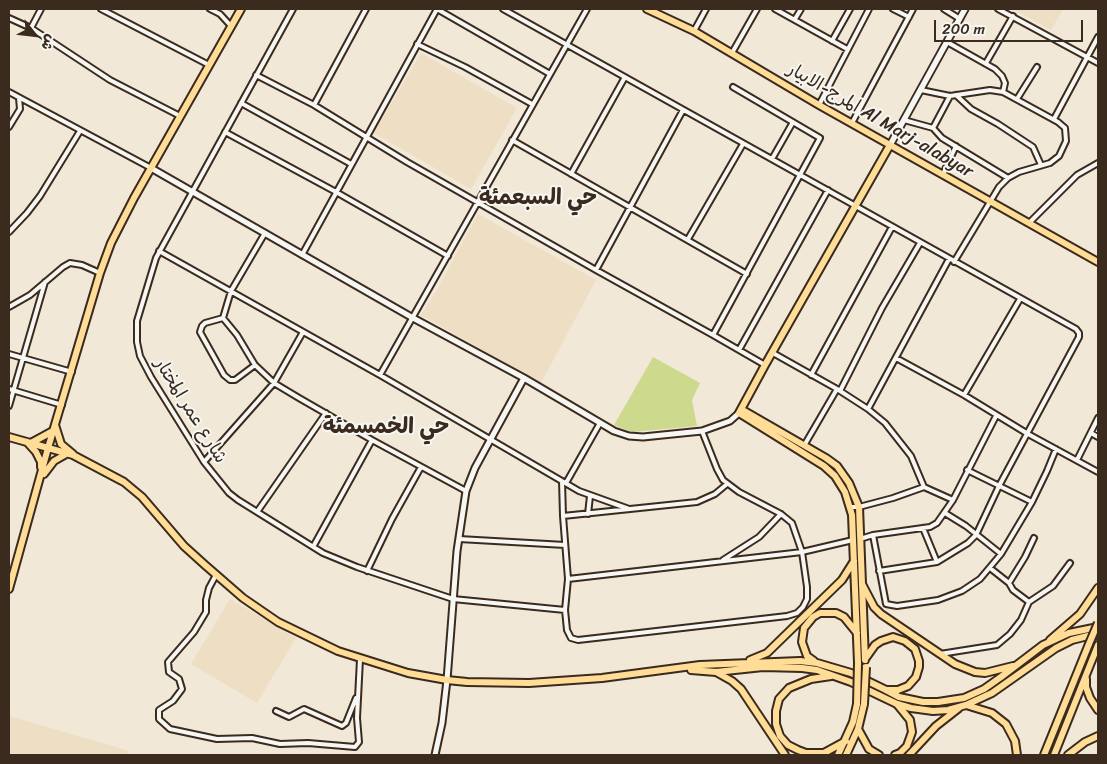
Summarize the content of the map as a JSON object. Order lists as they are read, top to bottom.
{
  "streets": {
    "main road": ["المرج-الابيار Al Marj-alabyar"],
    "street": ["شارع عمر المختار"]
  },
  "districts": ["حي السبعمئة", "حي الخمسمئة"],
  "scale_bar": "200 m",
  "north": "bottom right"
}
